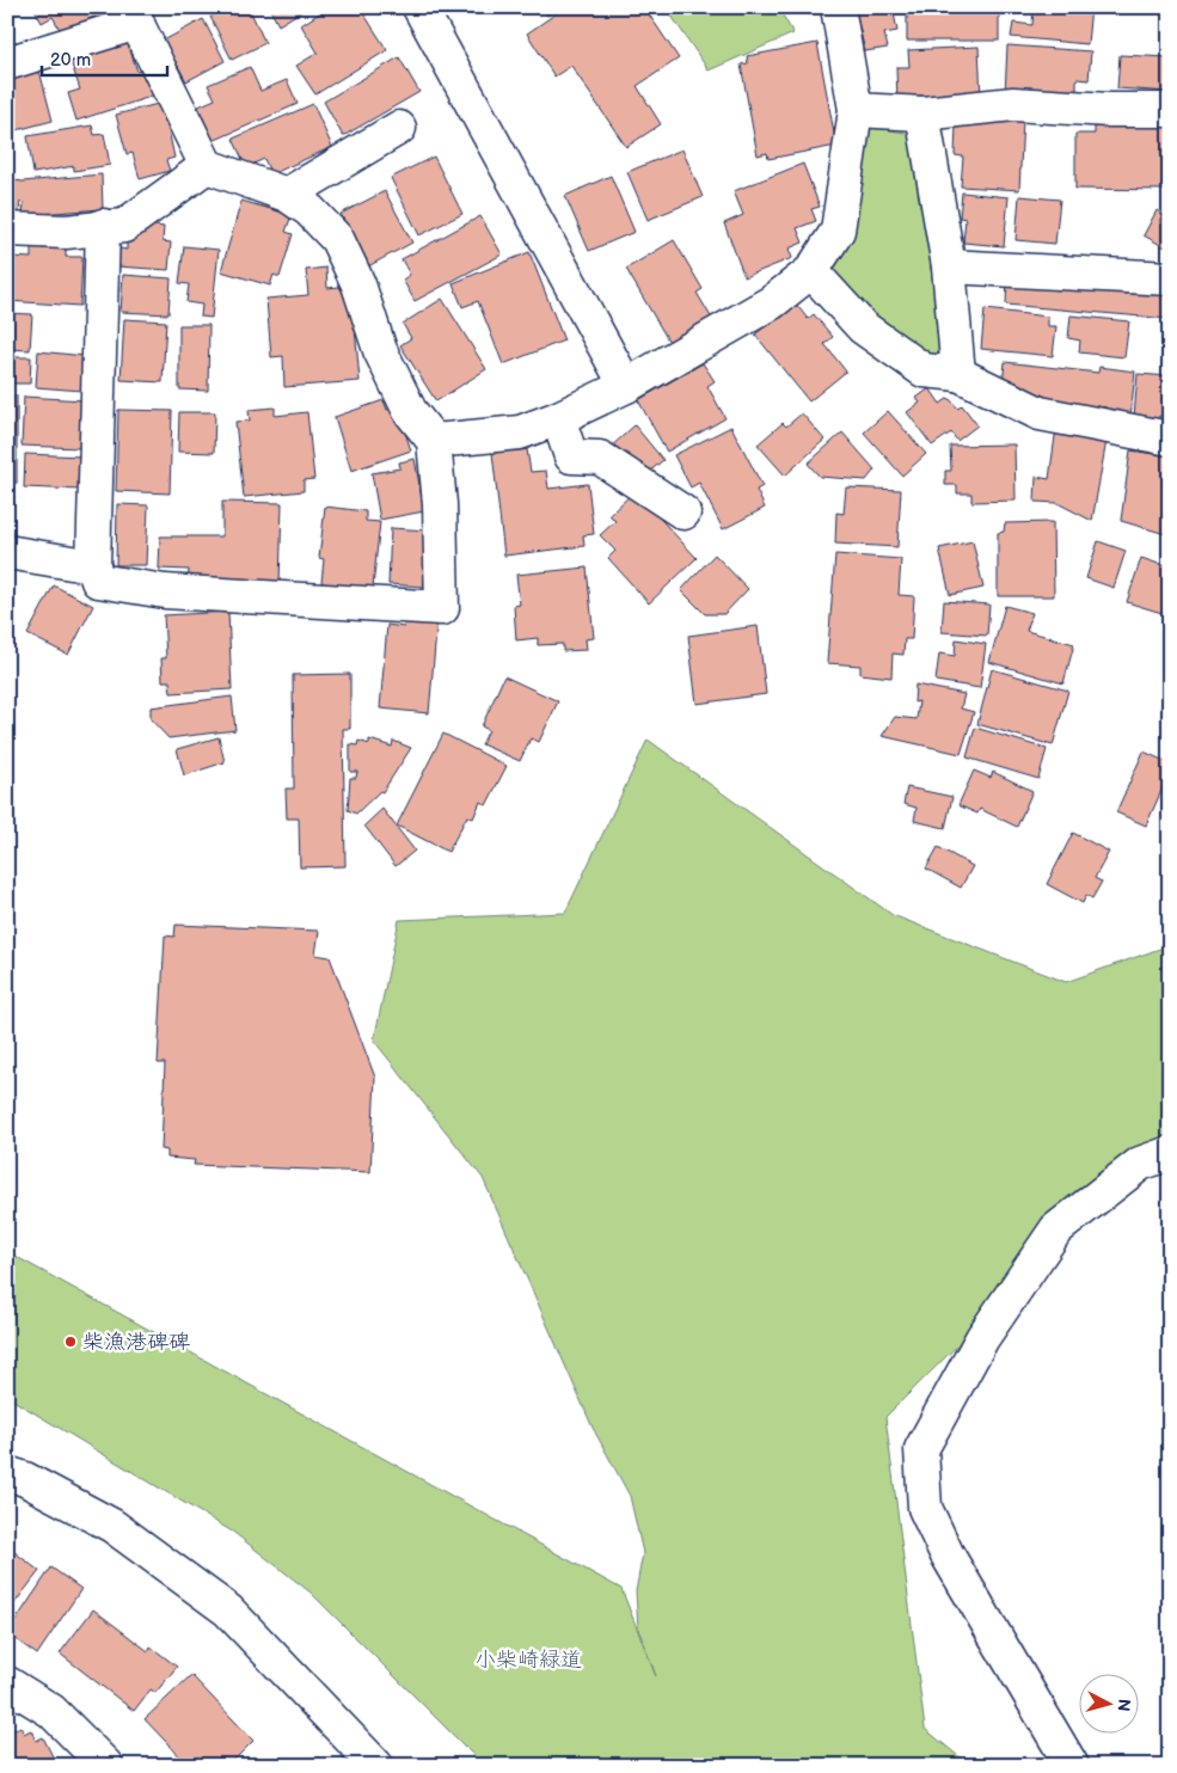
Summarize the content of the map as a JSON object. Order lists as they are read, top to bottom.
{
  "parks": ["小柴崎緑道"],
  "places": ["柴漁港碑碑"],
  "scale_bar": "20 m",
  "north": "right"
}
